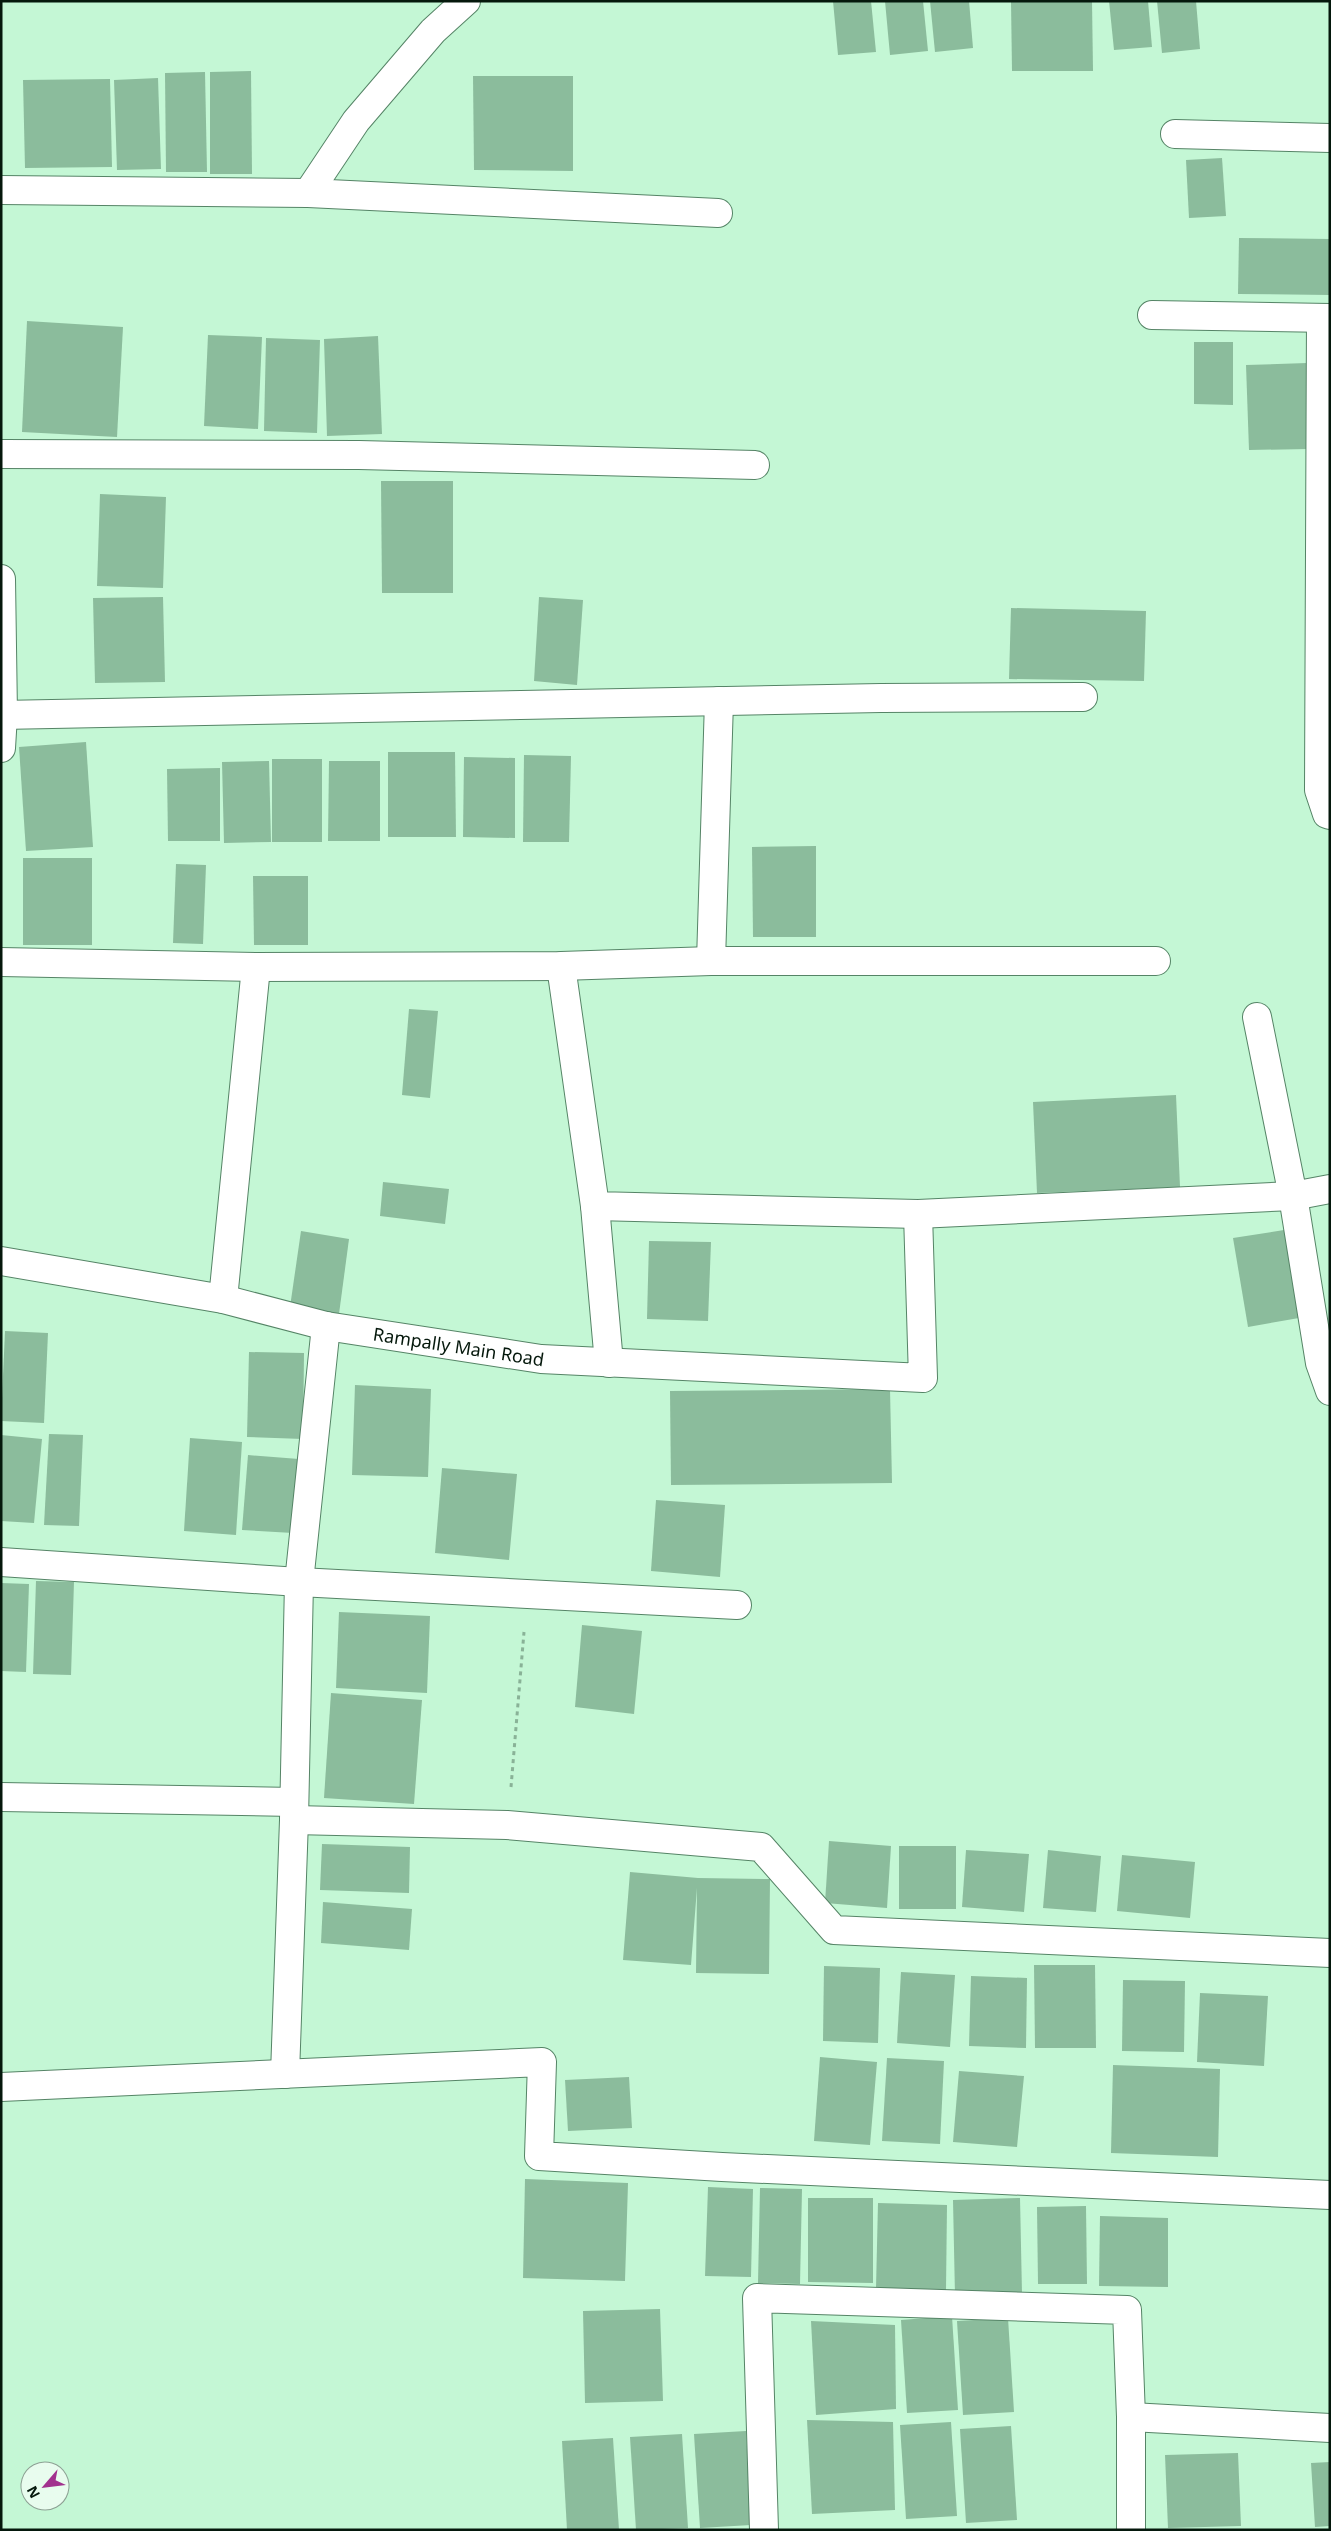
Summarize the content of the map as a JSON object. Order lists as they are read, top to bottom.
{
  "streets": {
    "street": ["Rampally Main Road"]
  },
  "north": "bottom left"
}
